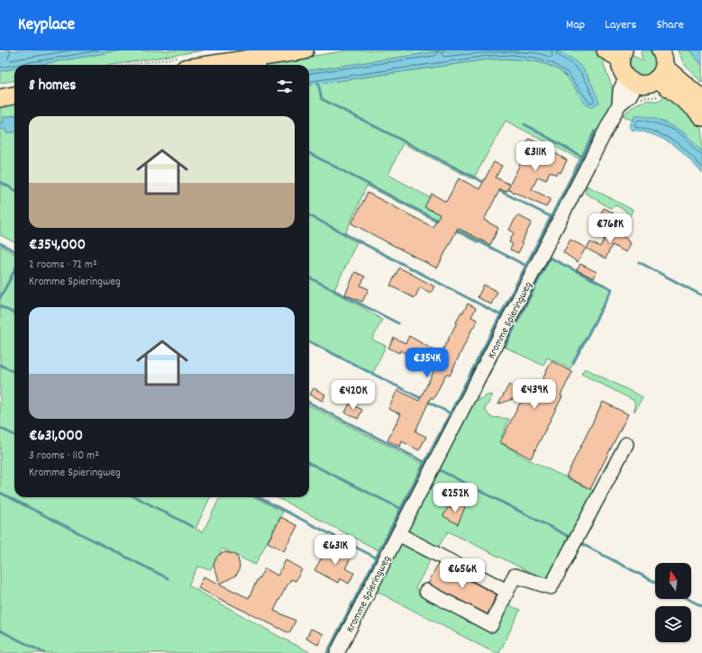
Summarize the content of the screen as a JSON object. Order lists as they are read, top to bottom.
{
  "streets": {
    "street": ["Kromme Spieringweg"]
  },
  "north": "top",
  "page": {
    "header": "Keyplace",
    "nav": ["Map", "Layers", "Share"],
    "heading": "8 homes",
    "list": [
      {
        "name": "€354,000",
        "note": "2 rooms · 72 m² · Kromme Spieringweg"
      },
      {
        "name": "€631,000",
        "note": "3 rooms · 110 m² · Kromme Spieringweg"
      }
    ],
    "price": [
      "€311K",
      "€768K",
      "€354K",
      "€439K",
      "€420K",
      "€252K",
      "€631K",
      "€656K"
    ]
  }
}
